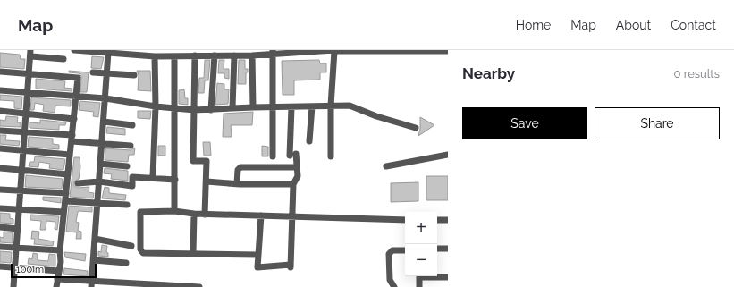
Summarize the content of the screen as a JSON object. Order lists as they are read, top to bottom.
{
  "scale_bar": "100 m",
  "page": {
    "header": "Map",
    "nav": [
      "Home",
      "Map",
      "About",
      "Contact"
    ],
    "heading": ["Nearby", "0 results"],
    "buttons": ["Save", "Share"],
    "map_buttons": ["+", "−"],
    "scale": "100 m"
  }
}
